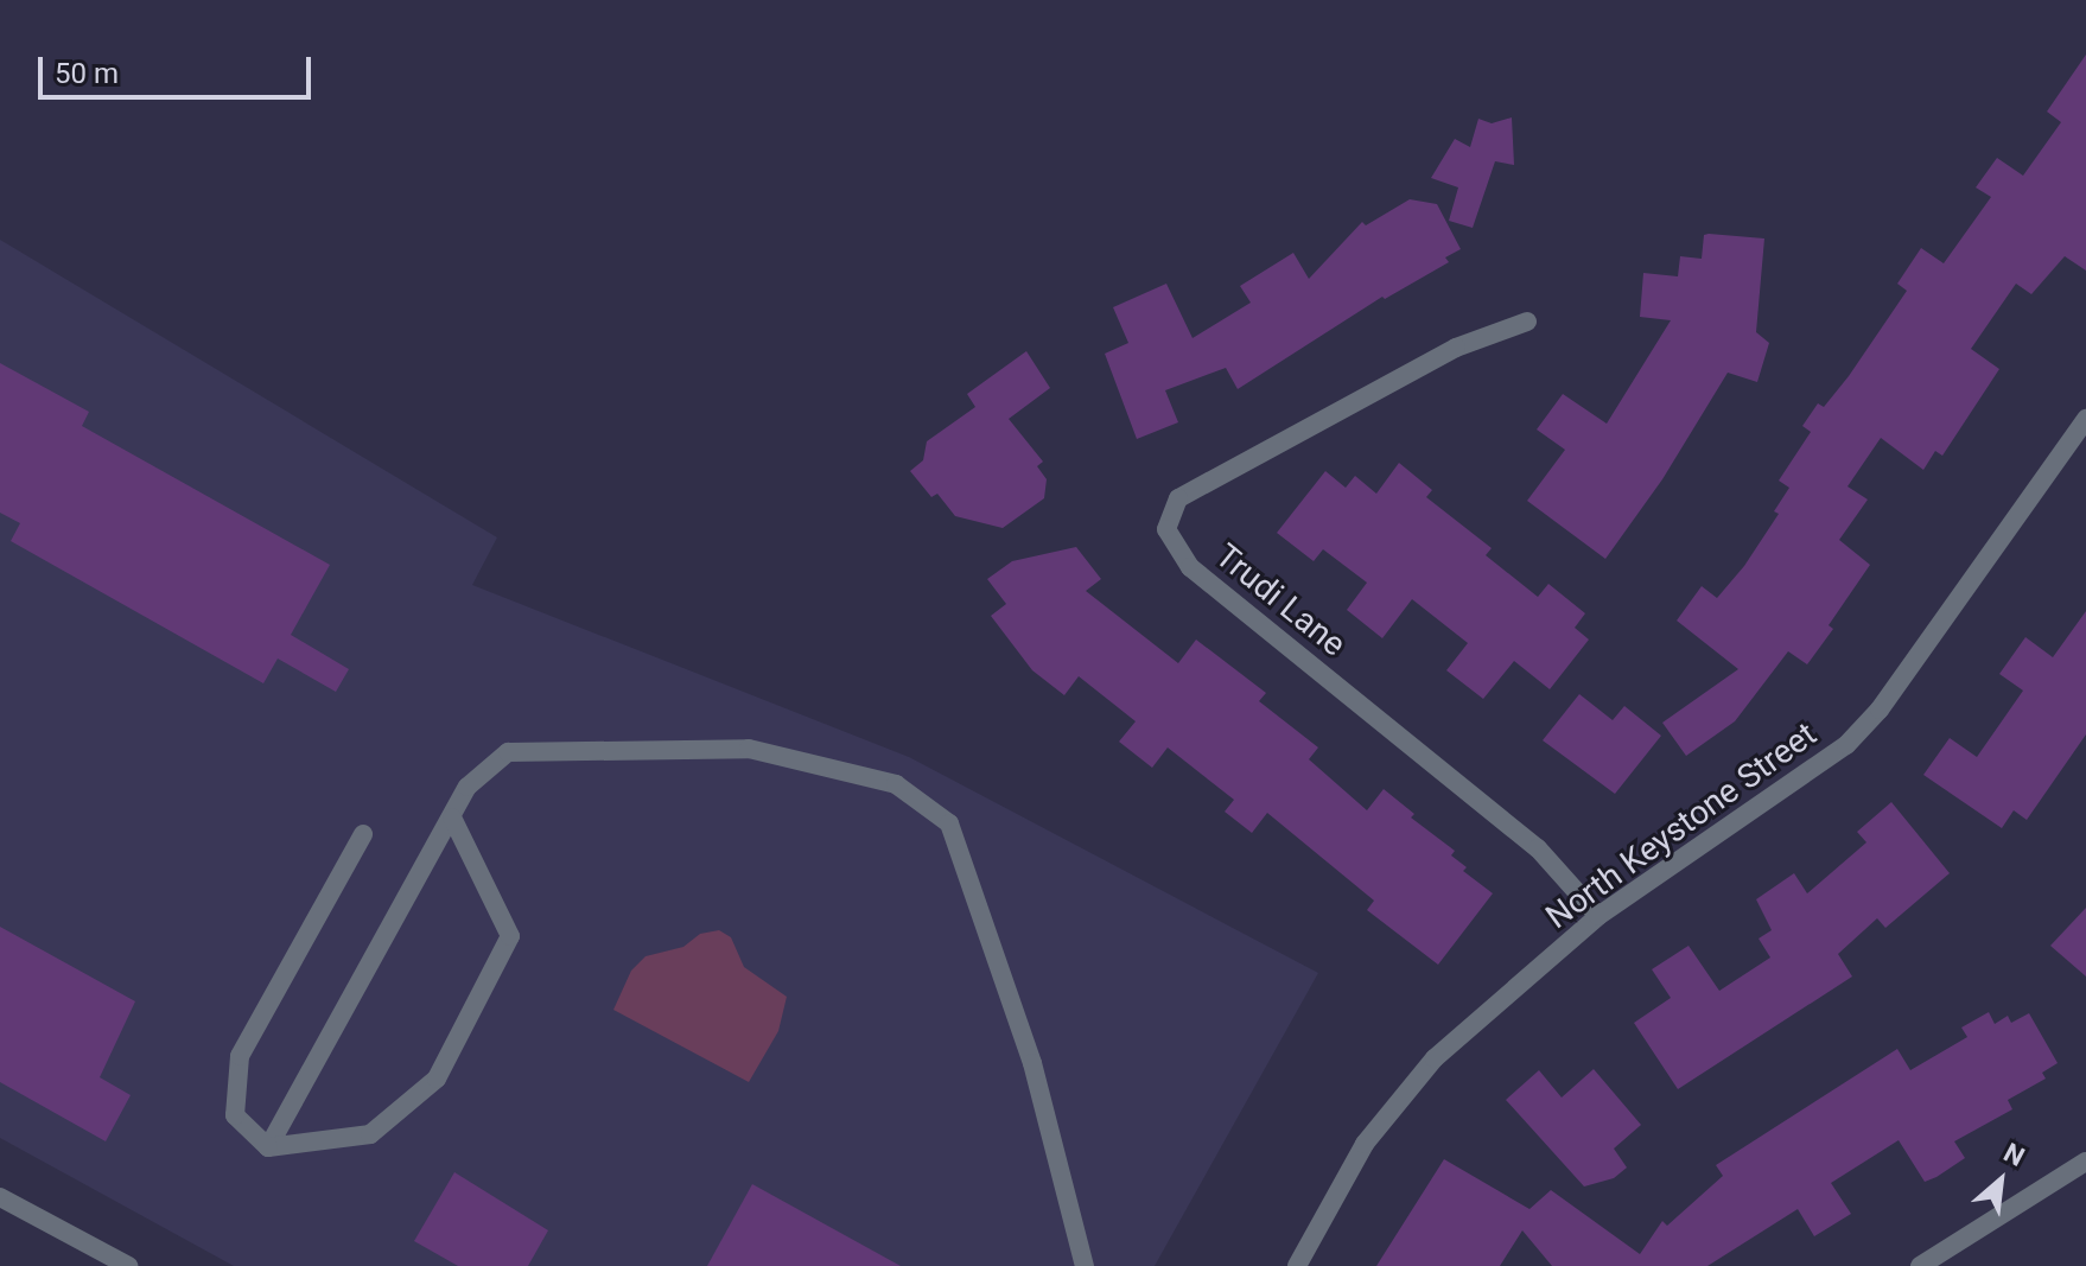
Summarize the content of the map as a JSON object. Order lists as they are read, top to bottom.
{
  "streets": {
    "street": ["Trudi Lane", "North Keystone Street"]
  },
  "crossings": [
    ["Trudi Lane", "North Keystone Street"]
  ],
  "scale_bar": "50 m",
  "north": "top right"
}
